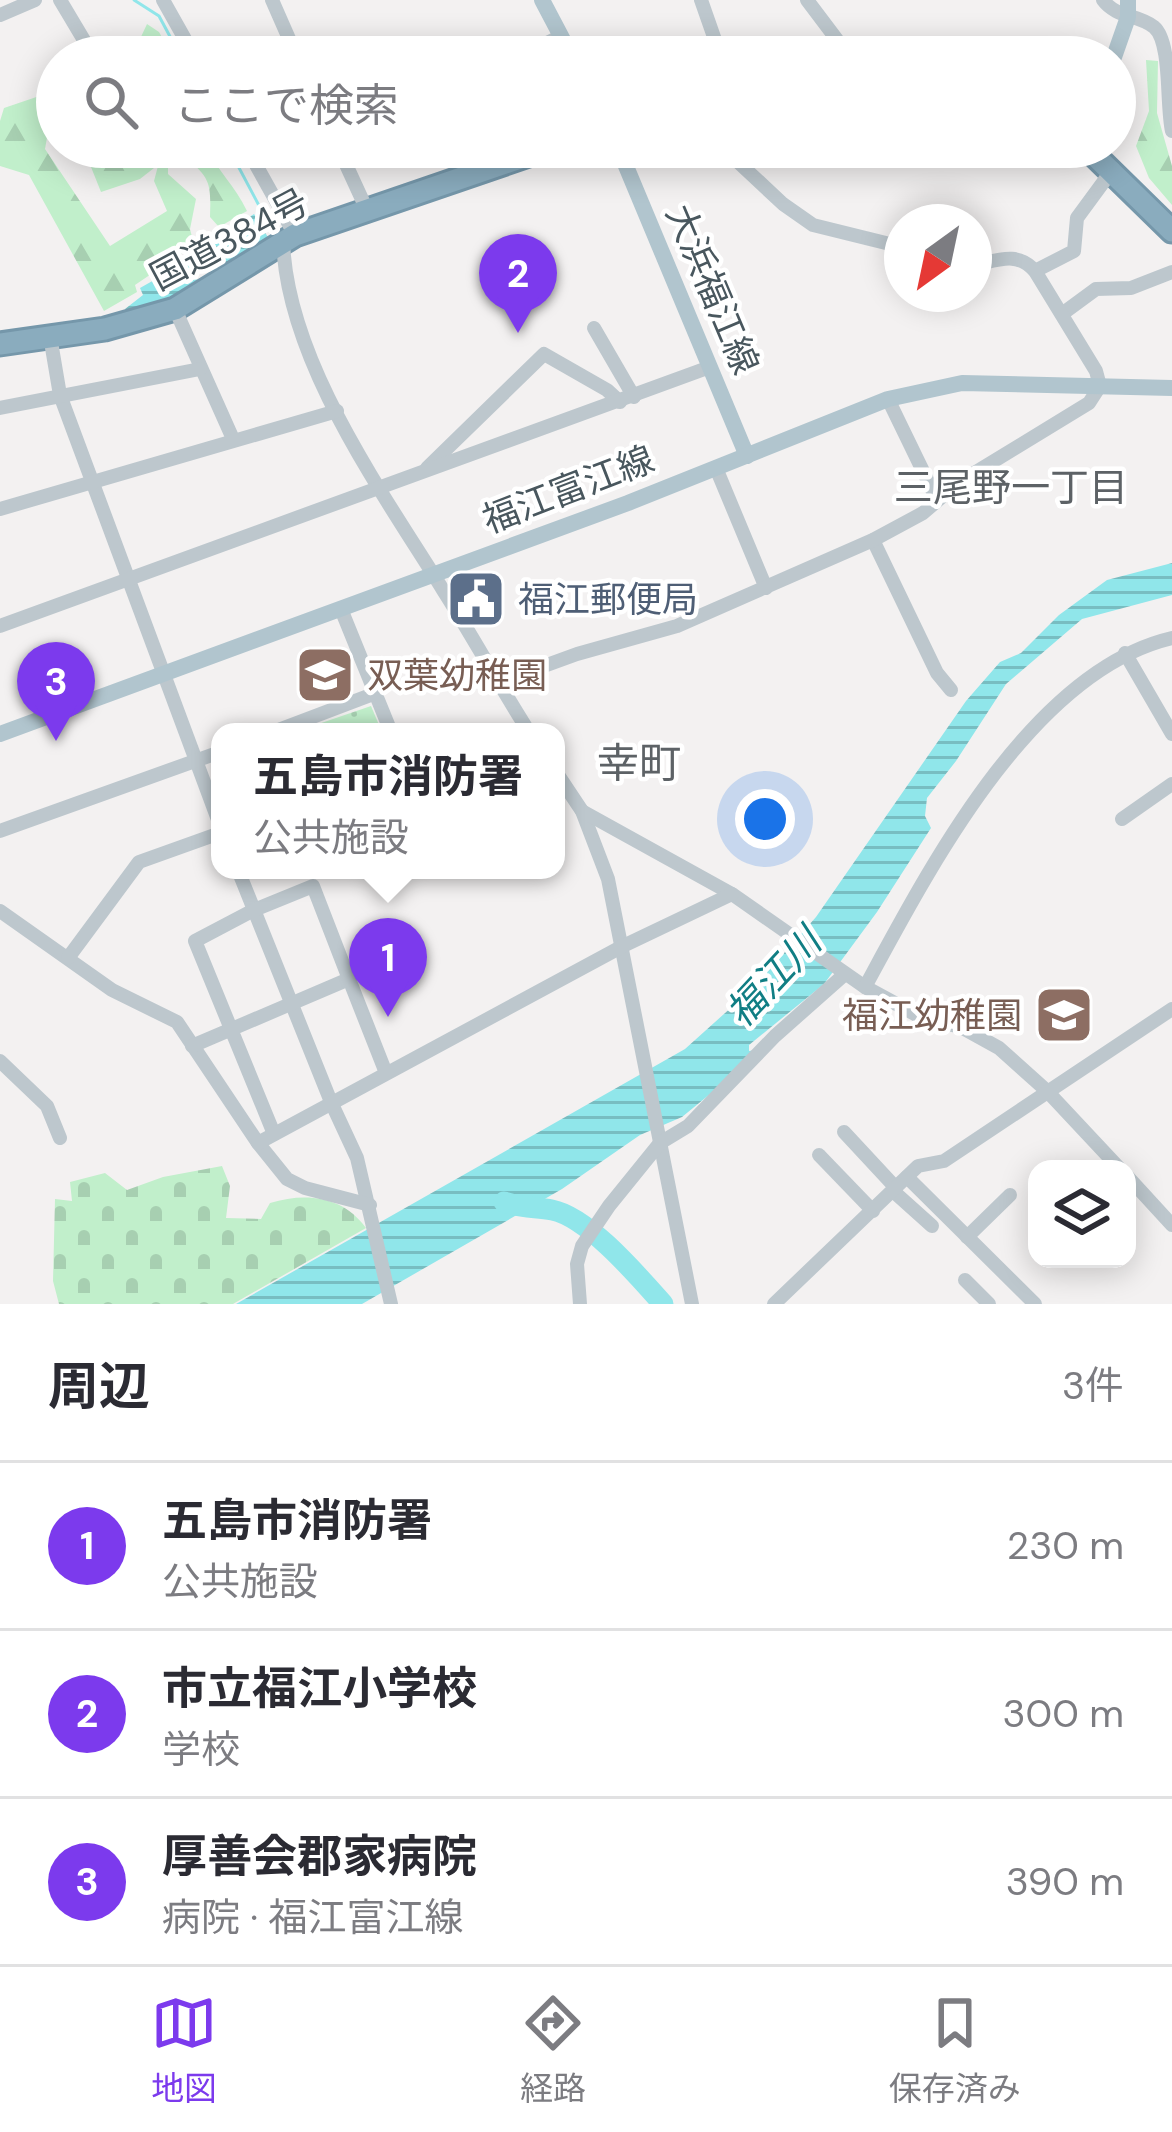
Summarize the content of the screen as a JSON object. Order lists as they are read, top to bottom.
{
  "streets": {
    "highway": ["国道384号"],
    "main road": ["大浜福江線", "福江富江線"]
  },
  "crossings": [
    ["大浜福江線", "福江富江線"]
  ],
  "districts": ["三尾野一丁目", "幸町"],
  "water": ["福江川"],
  "places": {
    "public building": ["福江郵便局"],
    "school or university": ["双葉幼稚園", "福江幼稚園"]
  },
  "north": "bottom left",
  "page": {
    "search": "ここで検索",
    "pins": ["2", "3", "1"],
    "popup": ["五島市消防署", "公共施設"],
    "heading": ["周辺", "3件"],
    "list": [
      {
        "mark": "1",
        "name": "五島市消防署",
        "note": "公共施設",
        "value": "230 m"
      },
      {
        "mark": "2",
        "name": "市立福江小学校",
        "note": "学校",
        "value": "300 m"
      },
      {
        "mark": "3",
        "name": "厚善会郡家病院",
        "note": "病院 · 福江富江線",
        "value": "390 m"
      }
    ],
    "nav": ["地図", "経路", "保存済み"]
  }
}
